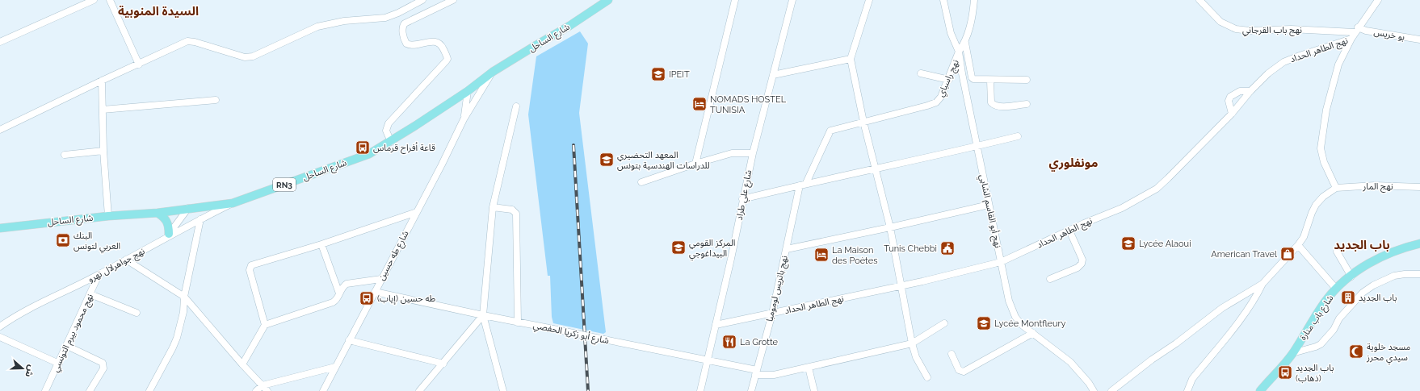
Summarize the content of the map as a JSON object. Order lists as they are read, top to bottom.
{
  "streets": {
    "main road": ["شارع الساحل", "RN3", "شارع باب منارة"],
    "street": [
      "نهج باب القرجاني",
      "بو خريس",
      "نهج الطاهر الحداد",
      "نهج راسباي",
      "نهج المار",
      "شارع علي طراد",
      "نهج أبو القاسم الشابي",
      "شارع طه حسين",
      "نهج جواهرلال نهرو",
      "نهج باتريس لومومبا",
      "نهج محمود بيرم التونسي",
      "شارع أبو زكريا الحفصي"
    ]
  },
  "crossings": [
    ["نهج باب القرجاني", "بو خريس"],
    ["نهج باب القرجاني", "نهج الطاهر الحداد"],
    ["بو خريس", "نهج الطاهر الحداد"],
    ["شارع الساحل", "نهج جواهرلال نهرو"],
    ["نهج الطاهر الحداد", "شارع علي طراد"],
    ["نهج الطاهر الحداد", "نهج أبو القاسم الشابي"],
    ["نهج الطاهر الحداد", "نهج باتريس لومومبا"],
    ["نهج راسباي", "نهج أبو القاسم الشابي"],
    ["شارع علي طراد", "شارع أبو زكريا الحفصي"],
    ["شارع طه حسين", "شارع أبو زكريا الحفصي"],
    ["نهج جواهرلال نهرو", "نهج محمود بيرم التونسي"],
    ["نهج باتريس لومومبا", "شارع أبو زكريا الحفصي"]
  ],
  "districts": ["السيدة المنوبية", "مونفلوري", "باب الجديد"],
  "places": {
    "school or university": [
      "IPEIT",
      "المعهد التحضيري للدراسات الهندسية بتونس",
      "Lycée Alaoui",
      "المركز القومي البيداغوجي",
      "Lycée Montfleury"
    ],
    "hotel": ["NOMADS HOSTEL TUNISIA", "La Maison des Poètes"],
    "bus stop": ["قاعة أفراح قرماس", "طه حسين (إياب)", "باب الجديد (ذهاب)"],
    "bank": ["البنك العربي لتونس"],
    "public building": ["Tunis Chebbi"],
    "shop": ["American Travel"],
    "building": ["باب الجديد"],
    "restaurant": ["La Grotte"],
    "mosque": ["مسجد خلوية سيدي محرز"]
  },
  "north": "right"
}
